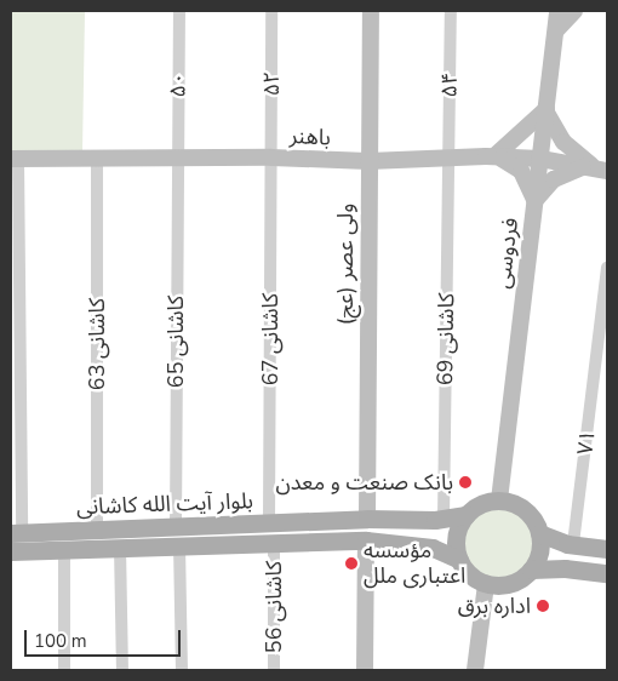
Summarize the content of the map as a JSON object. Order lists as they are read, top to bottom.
{
  "streets": {
    "main road": [
      "باهنر",
      "فردوسی",
      "ولی عصر (عج)",
      "بلوار آیت الله کاشانی"
    ],
    "street": [
      "۵۲",
      "۵۰",
      "۵۴",
      "کاشانی 67",
      "کاشانی 69",
      "کاشانی 65",
      "کاشانی 63",
      "۷۱",
      "کاشانی 56"
    ]
  },
  "crossings": [
    ["۵۲", "باهنر"],
    ["۵۲", "کاشانی 67"],
    ["۵۰", "باهنر"],
    ["۵۰", "کاشانی 65"],
    ["۵۴", "باهنر"],
    ["۵۴", "کاشانی 69"],
    ["باهنر", "فردوسی"],
    ["باهنر", "ولی عصر (عج)"],
    ["باهنر", "کاشانی 67"],
    ["باهنر", "کاشانی 69"],
    ["باهنر", "کاشانی 65"],
    ["باهنر", "کاشانی 63"],
    ["فردوسی", "بلوار آیت الله کاشانی"],
    ["ولی عصر (عج)", "بلوار آیت الله کاشانی"],
    ["کاشانی 67", "بلوار آیت الله کاشانی"],
    ["کاشانی 69", "بلوار آیت الله کاشانی"],
    ["کاشانی 65", "بلوار آیت الله کاشانی"],
    ["کاشانی 63", "بلوار آیت الله کاشانی"],
    ["بلوار آیت الله کاشانی", "کاشانی 56"]
  ],
  "places": ["بانک صنعت و معدن", "مؤسسه اعتباری ملل", "اداره برق"],
  "scale_bar": "100 m"
}
